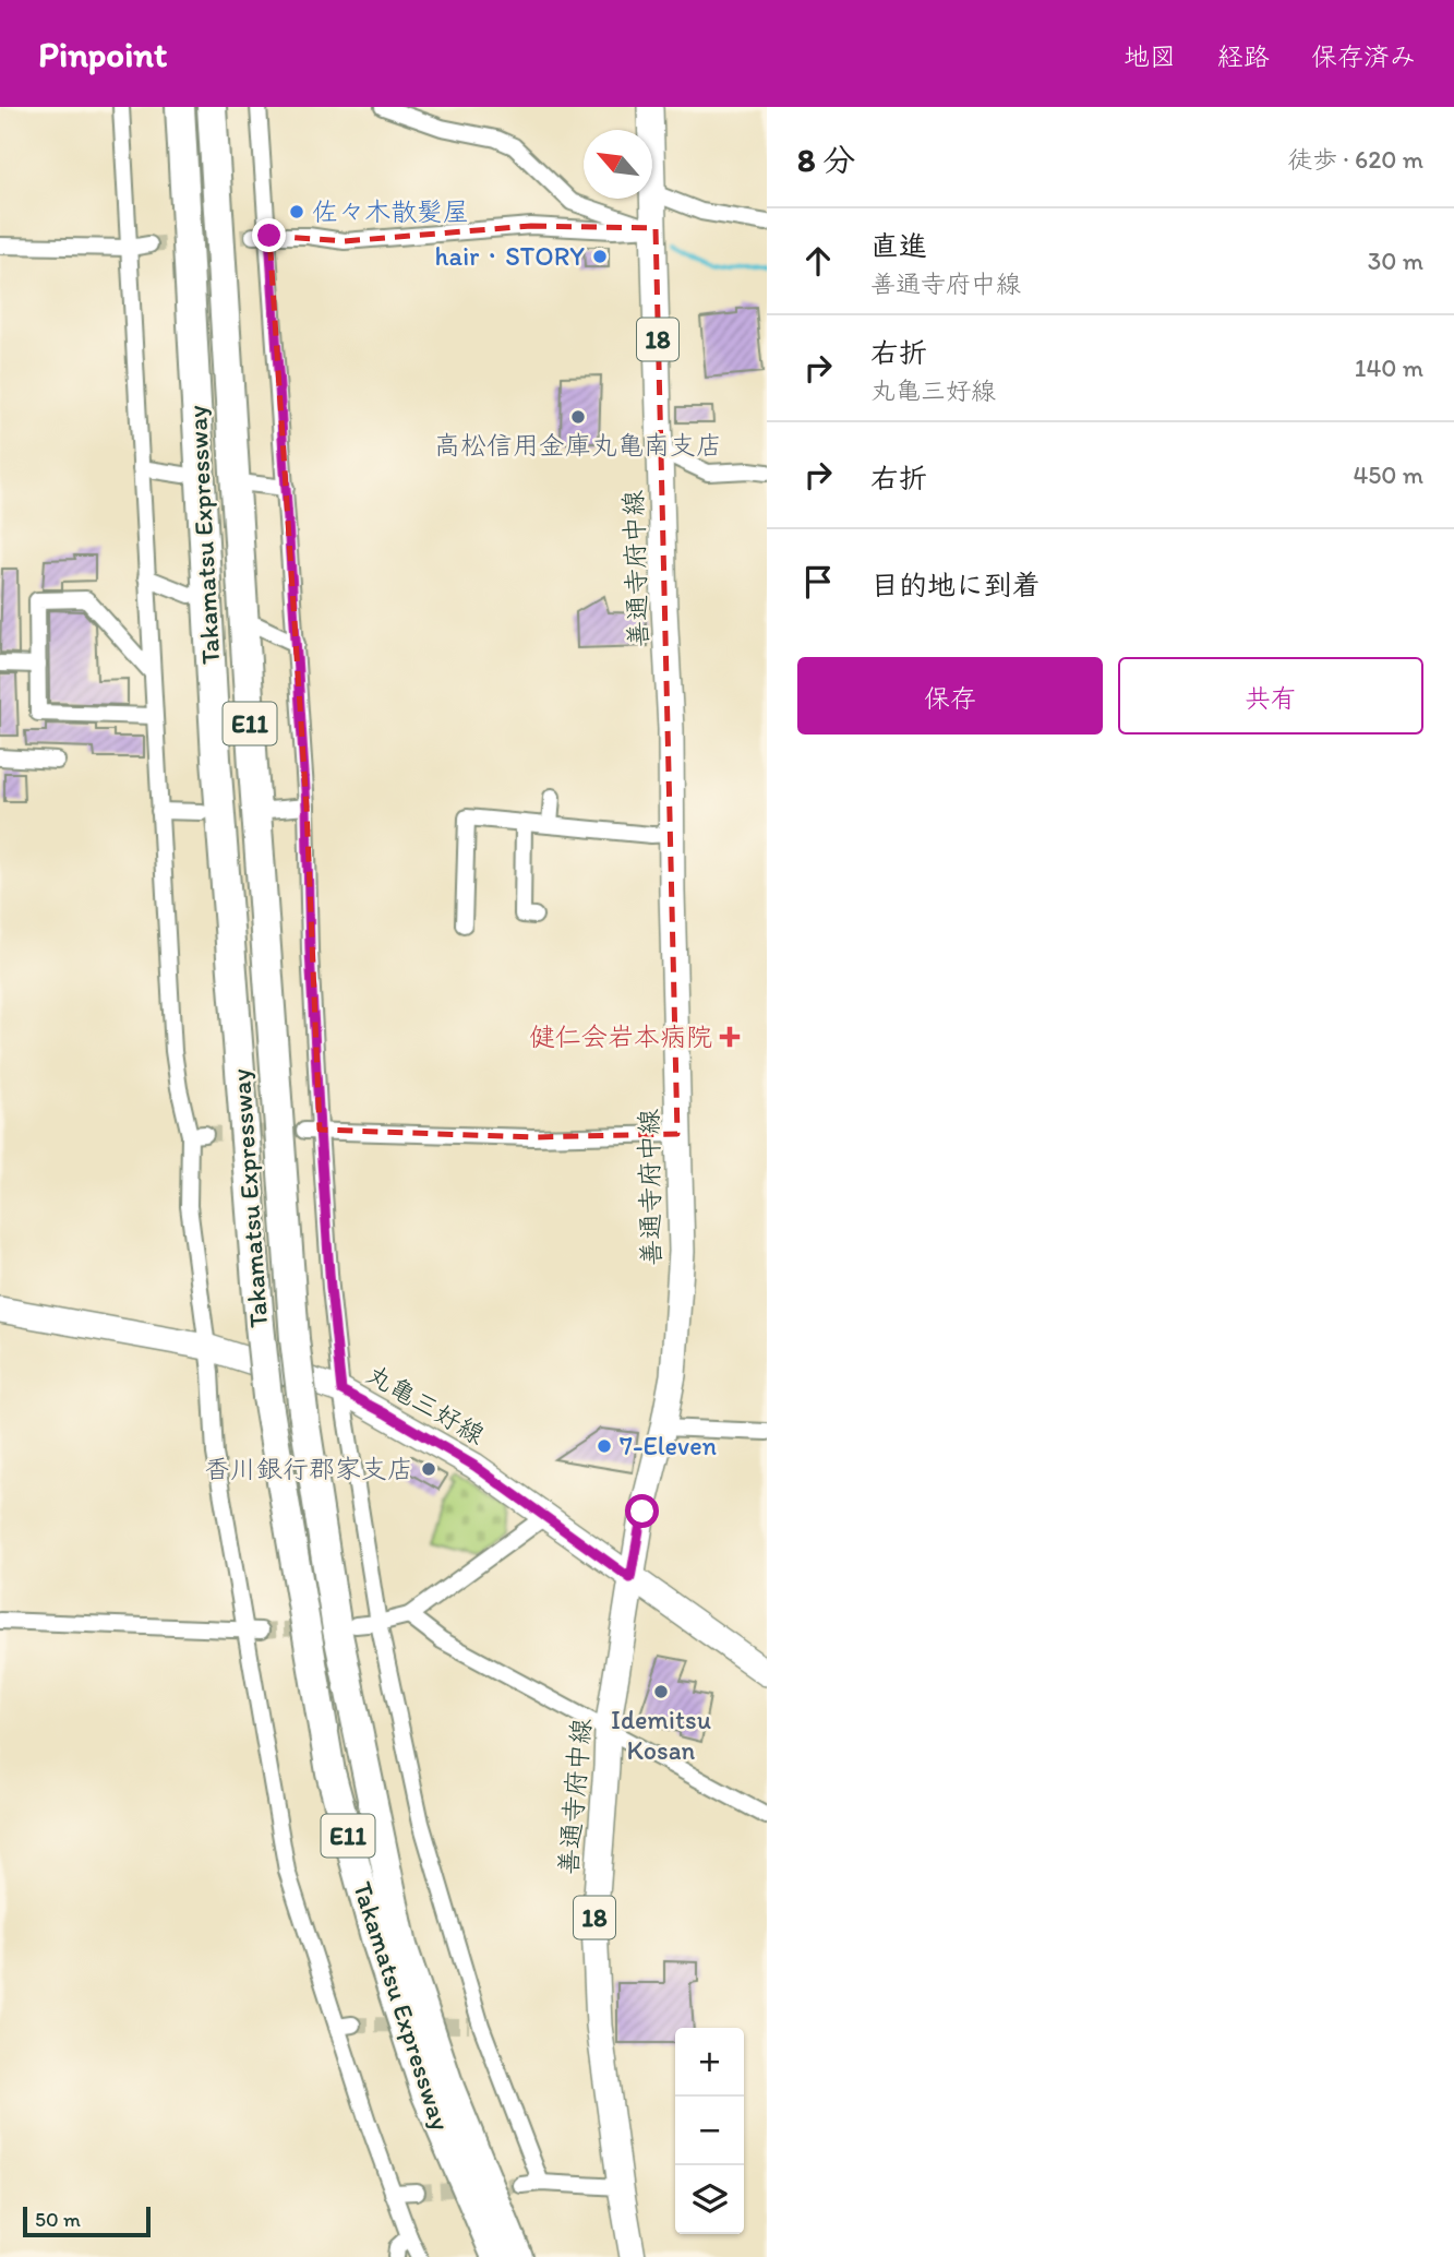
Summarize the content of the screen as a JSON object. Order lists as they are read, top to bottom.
{
  "streets": {
    "highway": ["Takamatsu Expressway", "E11"],
    "main road": ["18", "善通寺府中線", "丸亀三好線"]
  },
  "crossings": [
    ["善通寺府中線", "丸亀三好線"]
  ],
  "places": {
    "other": [
      "佐々木散髪屋",
      "hair・STORY",
      "高松信用金庫丸亀南支店",
      "7-Eleven",
      "香川銀行郡家支店",
      "Idemitsu Kosan"
    ],
    "health": ["健仁会岩本病院"]
  },
  "scale_bar": "50 m",
  "north": "top left",
  "page": {
    "header": "Pinpoint",
    "nav": ["地図", "経路", "保存済み"],
    "heading": ["8 分", "徒歩 · 620 m"],
    "list": [
      ["直進", "善通寺府中線", "30 m"],
      ["右折", "丸亀三好線", "140 m"],
      ["右折", "450 m"],
      "目的地に到着"
    ],
    "buttons": ["保存", "共有"],
    "map_buttons": ["+", "−"],
    "scale": "50 m"
  }
}
